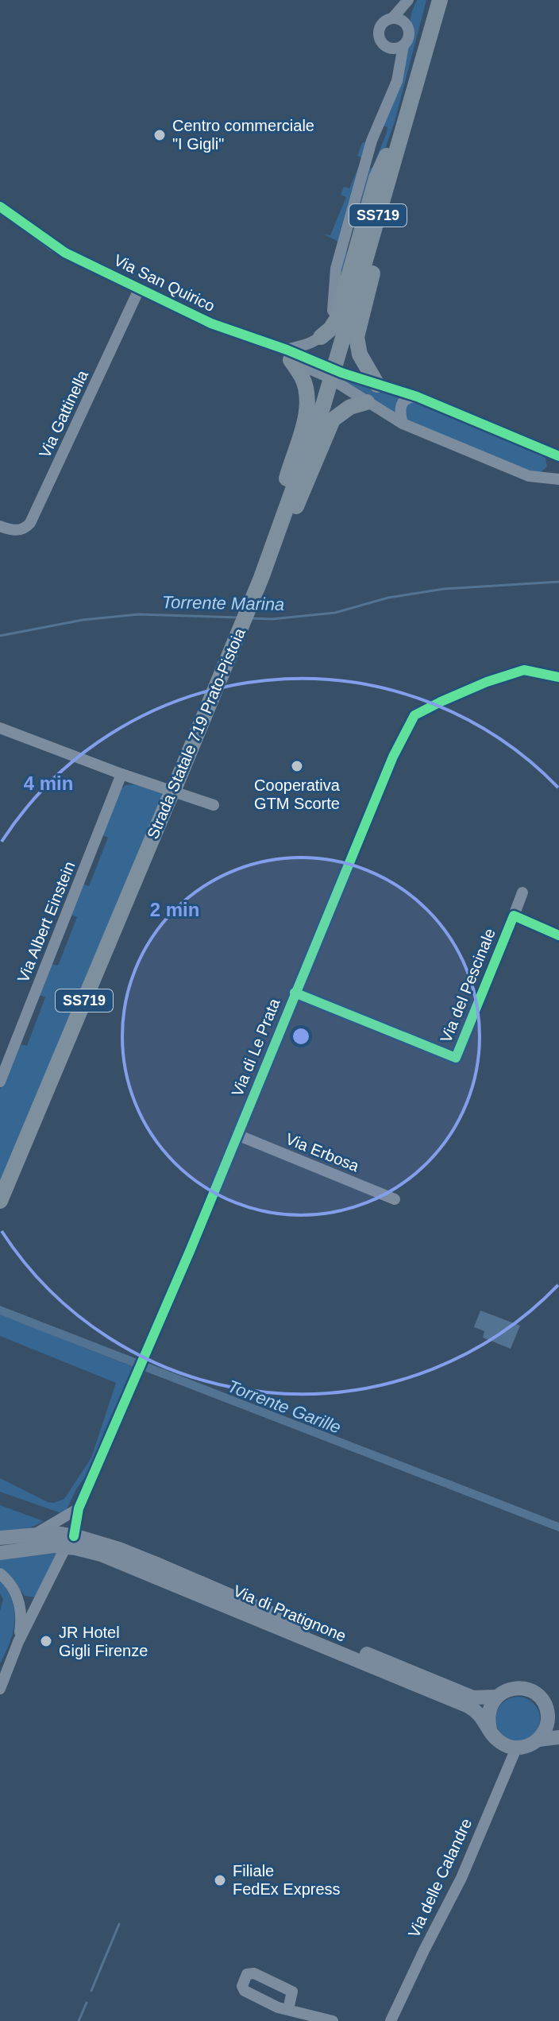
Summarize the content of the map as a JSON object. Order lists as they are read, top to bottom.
{
  "streets": {
    "highway": ["SS719", "Strada Statale 719 Prato-Pistoia"],
    "main road": ["Via di Pratignone"],
    "street": [
      "Via San Quirico",
      "Via Gattinella",
      "Via Albert Einstein",
      "Via del Pescinale",
      "Via di Le Prata",
      "Via Erbosa",
      "Via delle Calandre"
    ]
  },
  "crossings": [
    ["Via San Quirico", "Via Gattinella"],
    ["Via del Pescinale", "Via di Le Prata"],
    ["Via di Le Prata", "Via Erbosa"],
    ["Via di Le Prata", "Via di Pratignone"],
    ["Via di Pratignone", "Via delle Calandre"]
  ],
  "water": ["Torrente Marina", "Torrente Garille"],
  "places": [
    "Centro commerciale \"I Gigli\"",
    "Cooperativa GTM Scorte",
    "JR Hotel Gigli Firenze",
    "Filiale FedEx Express"
  ],
  "rings": ["4 min", "2 min"]
}
